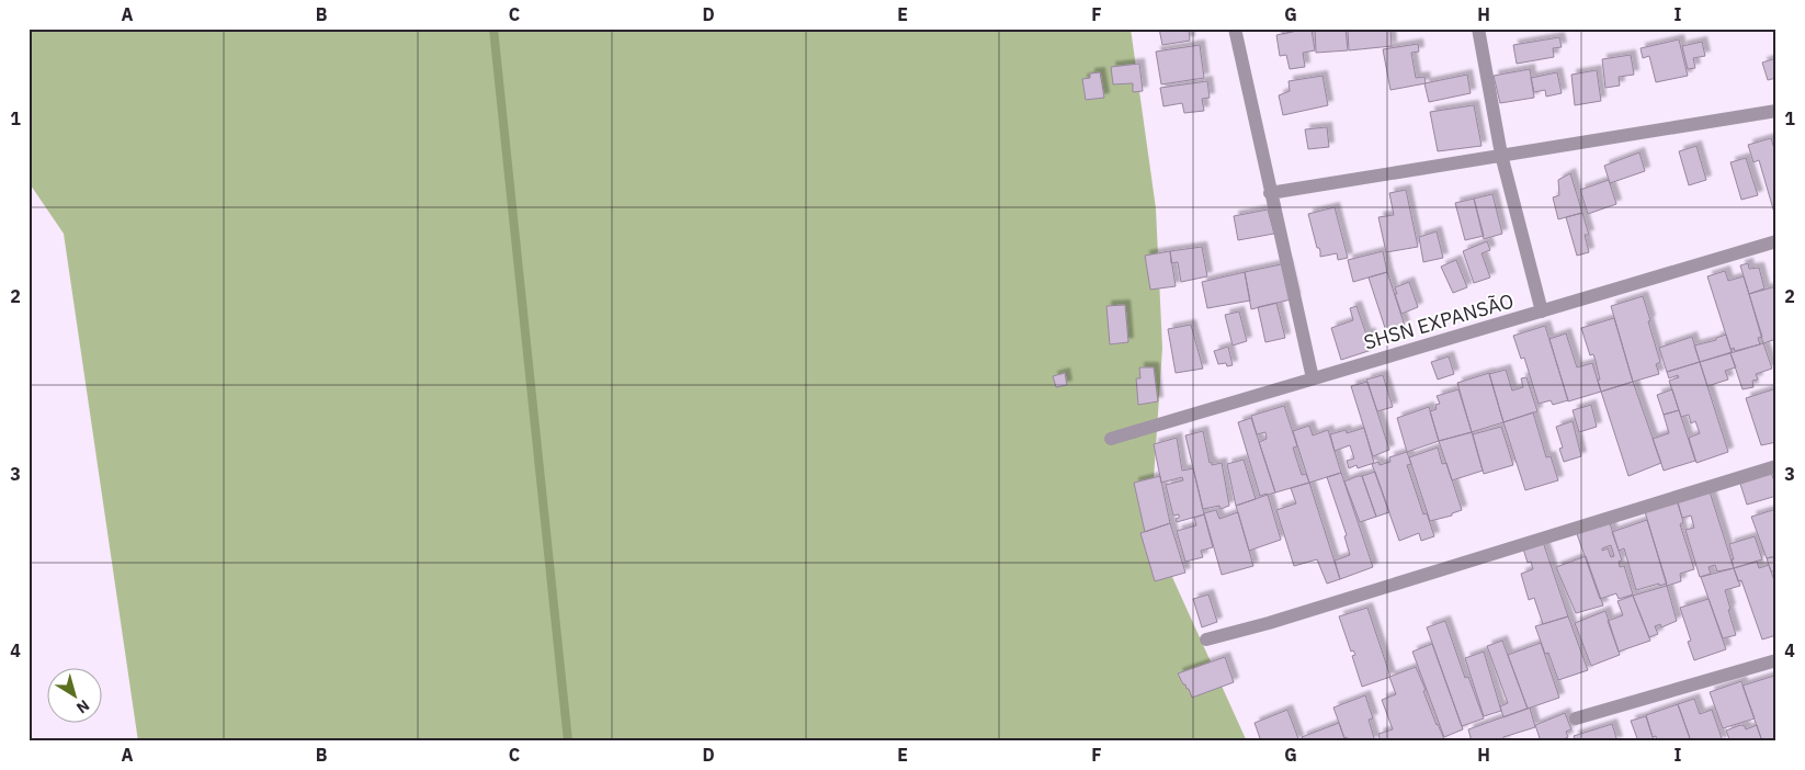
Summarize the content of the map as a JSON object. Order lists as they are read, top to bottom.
{
  "streets": {
    "street": ["SHSN EXPANSÃO"]
  },
  "north": "bottom right",
  "grid": {
    "columns": [
      "A",
      "B",
      "C",
      "D",
      "E",
      "F",
      "G",
      "H",
      "I"
    ],
    "rows": [
      "1",
      "2",
      "3",
      "4"
    ]
  }
}
